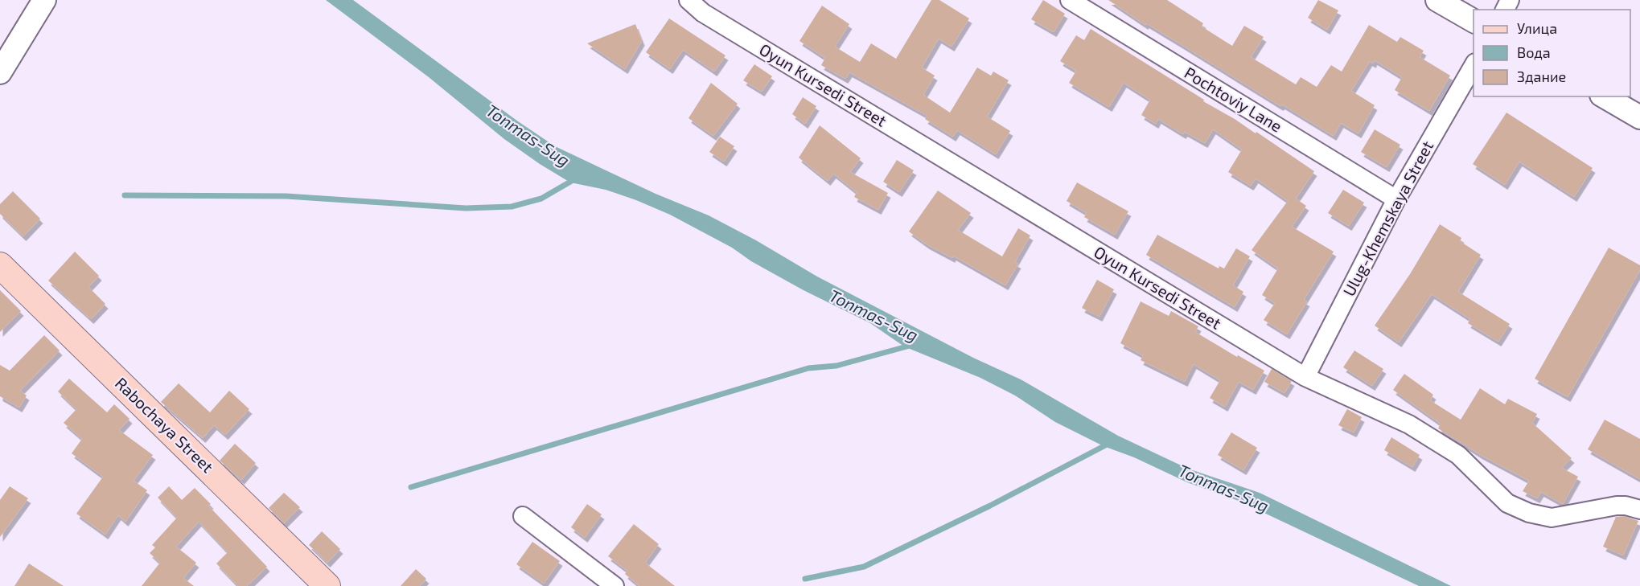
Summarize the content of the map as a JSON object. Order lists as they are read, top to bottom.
{
  "streets": {
    "main road": ["Rabochaya Street"],
    "street": ["Oyun Kursedi Street", "Pochtoviy Lane", "Ulug-Khemskaya Street"]
  },
  "crossings": [
    ["Oyun Kursedi Street", "Ulug-Khemskaya Street"],
    ["Pochtoviy Lane", "Ulug-Khemskaya Street"]
  ],
  "water": ["Tonmas-Sug"],
  "legend": ["Улица", "Вода", "Здание"]
}
